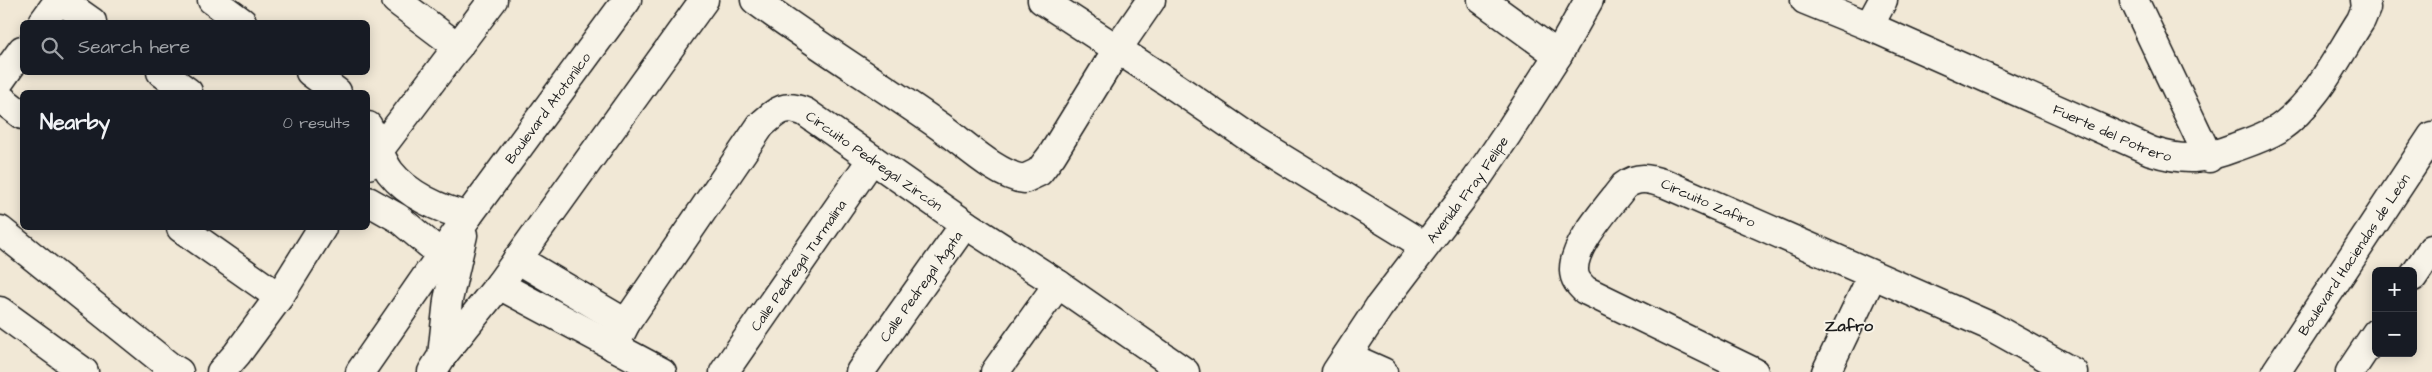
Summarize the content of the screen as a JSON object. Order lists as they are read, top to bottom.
{
  "streets": {
    "street": [
      "Boulevard Atotonilco",
      "Fuerte del Potrero",
      "Circuito Pedregal Zircón",
      "Avenida Fray Felipe",
      "Circuito Zafiro",
      "Boulevard Haciendas de León",
      "Calle Pedregal Turmalina",
      "Calle Pedregal Ágata"
    ]
  },
  "crossings": [
    ["Circuito Pedregal Zircón", "Calle Pedregal Turmalina"],
    ["Circuito Pedregal Zircón", "Calle Pedregal Ágata"]
  ],
  "districts": ["Zafro"],
  "page": {
    "search": "Search here",
    "heading": ["Nearby", "0 results"],
    "map_buttons": ["+", "−"]
  }
}
